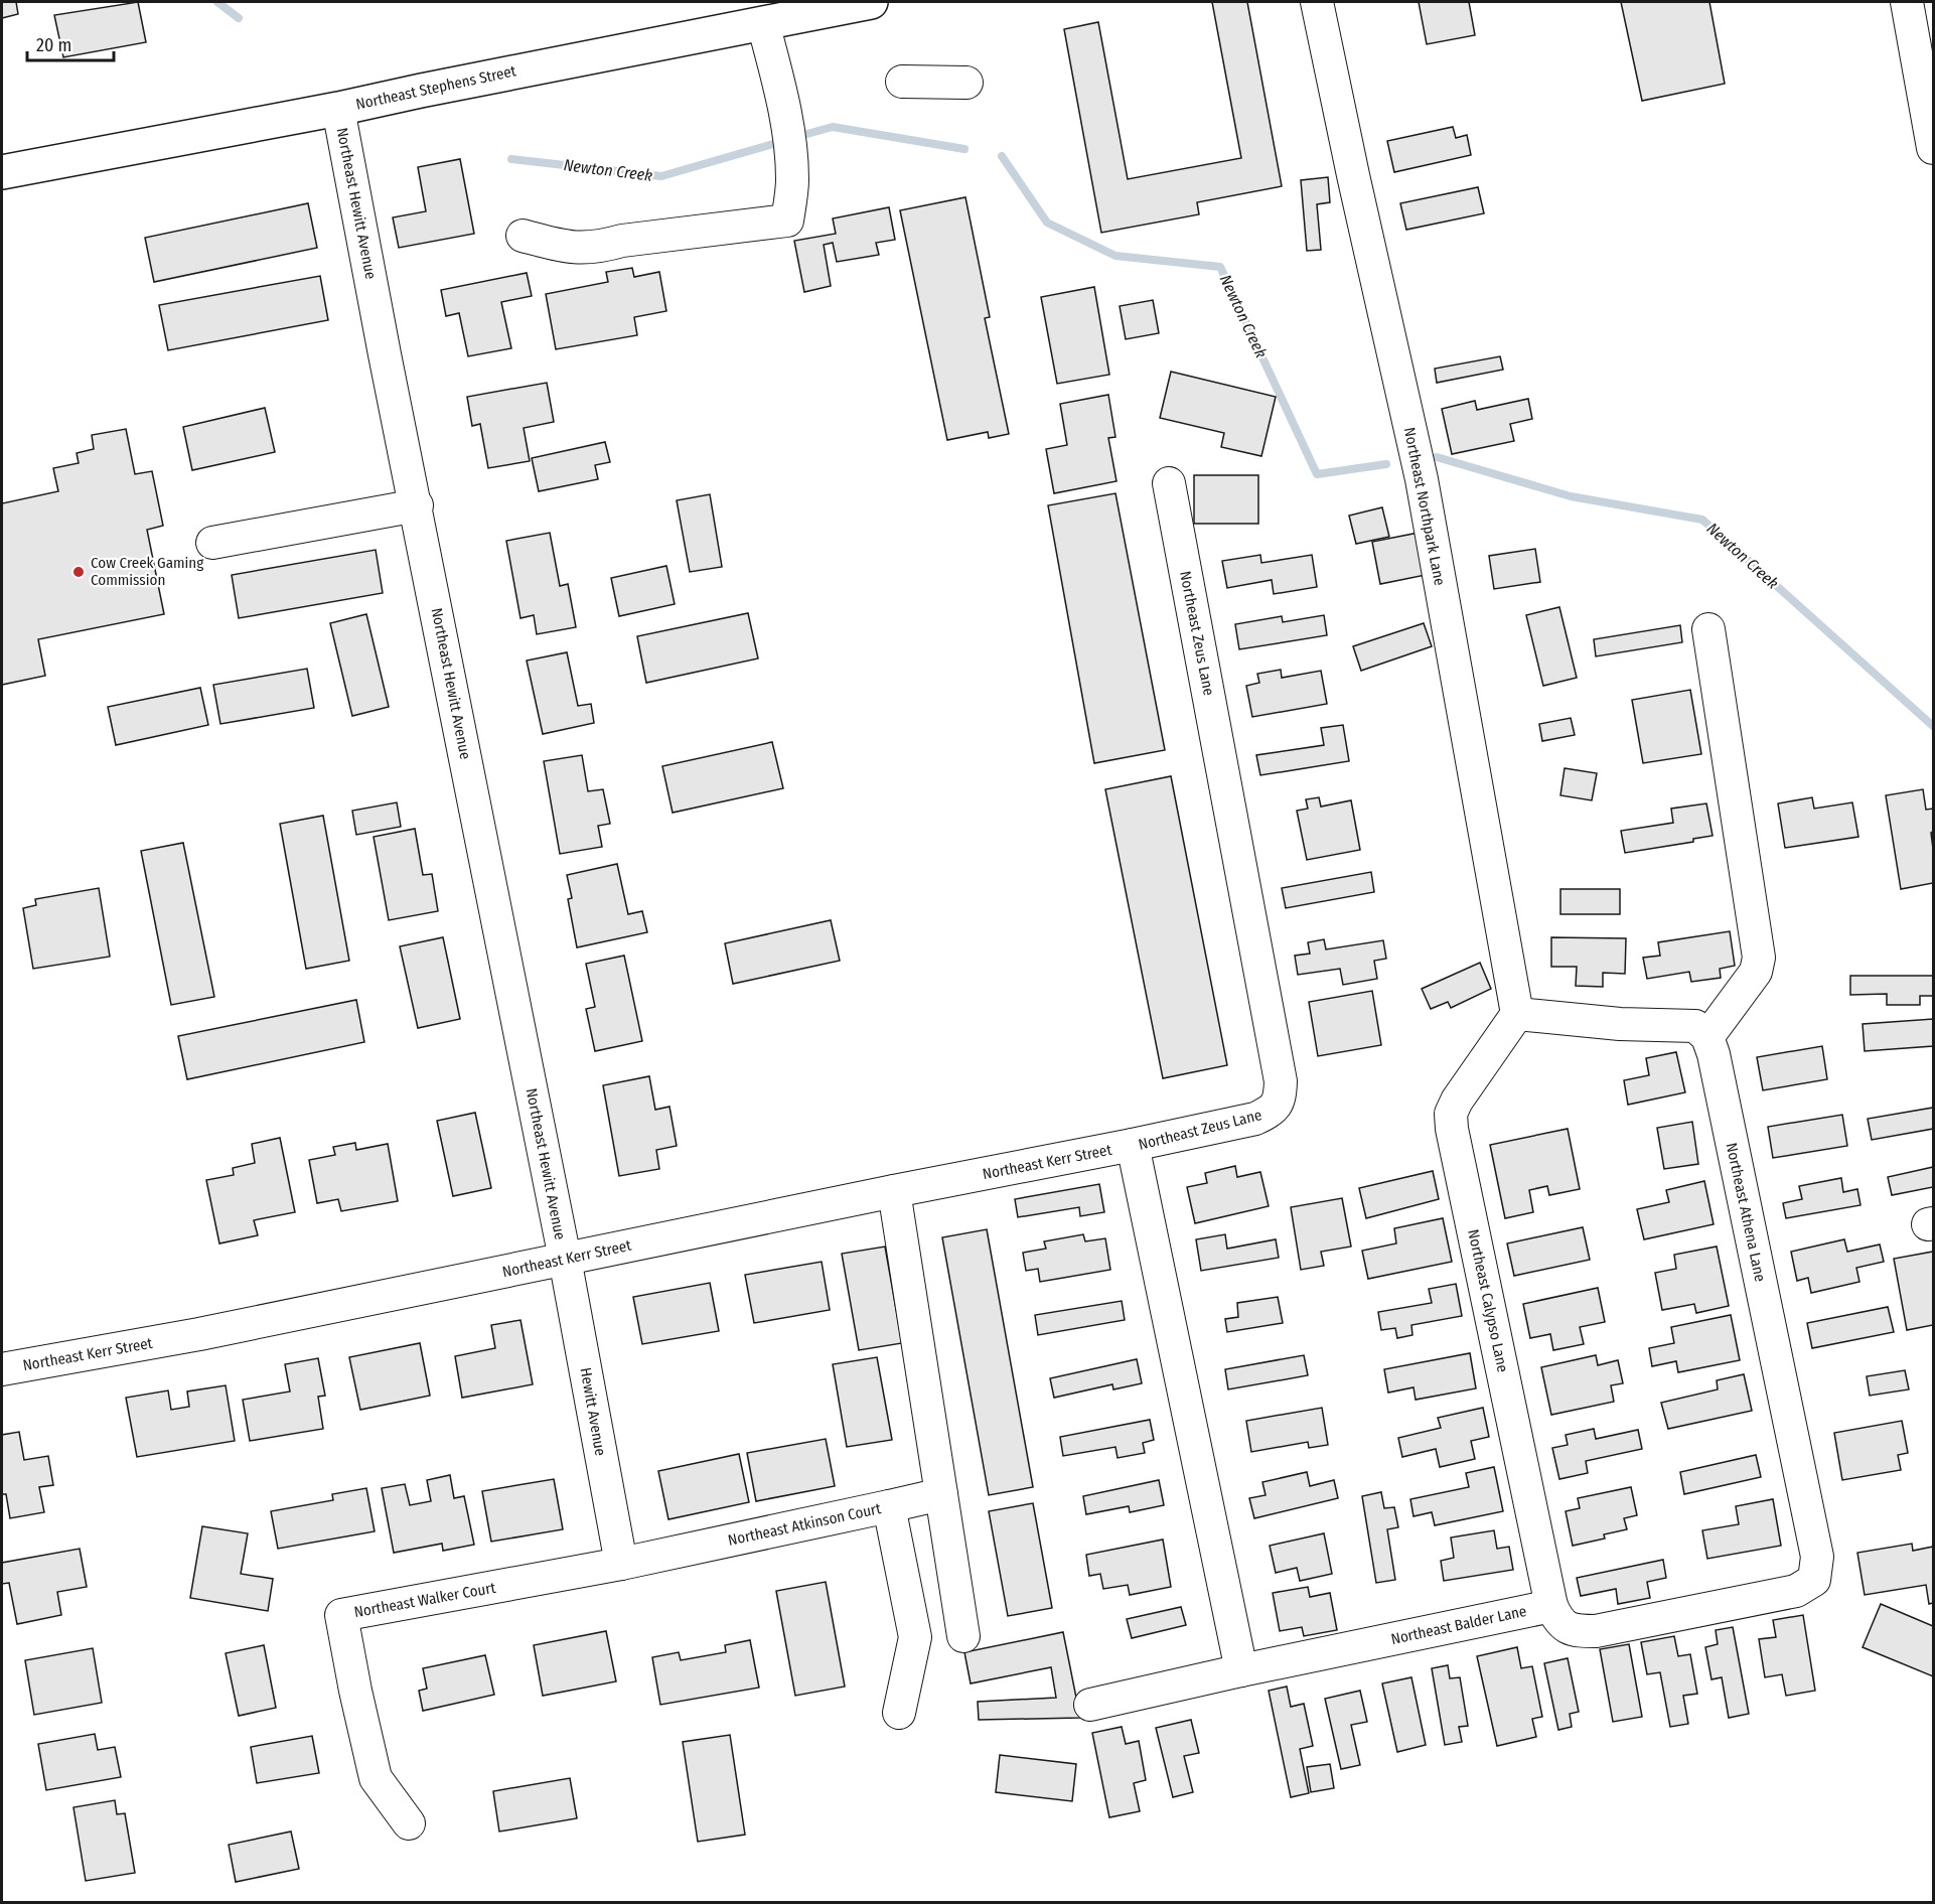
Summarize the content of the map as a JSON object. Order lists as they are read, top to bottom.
{
  "streets": {
    "main road": ["Northeast Stephens Street"],
    "street": [
      "Northeast Hewitt Avenue",
      "Northeast Northpark Lane",
      "Northeast Zeus Lane",
      "Northeast Kerr Street",
      "Northeast Athena Lane",
      "Northeast Calypso Lane",
      "Hewitt Avenue",
      "Northeast Atkinson Court",
      "Northeast Walker Court",
      "Northeast Balder Lane"
    ]
  },
  "crossings": [
    ["Northeast Stephens Street", "Northeast Hewitt Avenue"],
    ["Northeast Hewitt Avenue", "Northeast Kerr Street"],
    ["Northeast Hewitt Avenue", "Hewitt Avenue"],
    ["Northeast Northpark Lane", "Northeast Calypso Lane"],
    ["Northeast Zeus Lane", "Northeast Kerr Street"],
    ["Northeast Zeus Lane", "Northeast Balder Lane"],
    ["Northeast Kerr Street", "Hewitt Avenue"],
    ["Northeast Athena Lane", "Northeast Calypso Lane"],
    ["Northeast Athena Lane", "Northeast Balder Lane"],
    ["Northeast Calypso Lane", "Northeast Balder Lane"],
    ["Hewitt Avenue", "Northeast Atkinson Court"],
    ["Hewitt Avenue", "Northeast Walker Court"],
    ["Northeast Atkinson Court", "Northeast Walker Court"]
  ],
  "water": ["Newton Creek"],
  "places": ["Cow Creek Gaming Commission"],
  "scale_bar": "20 m"
}
